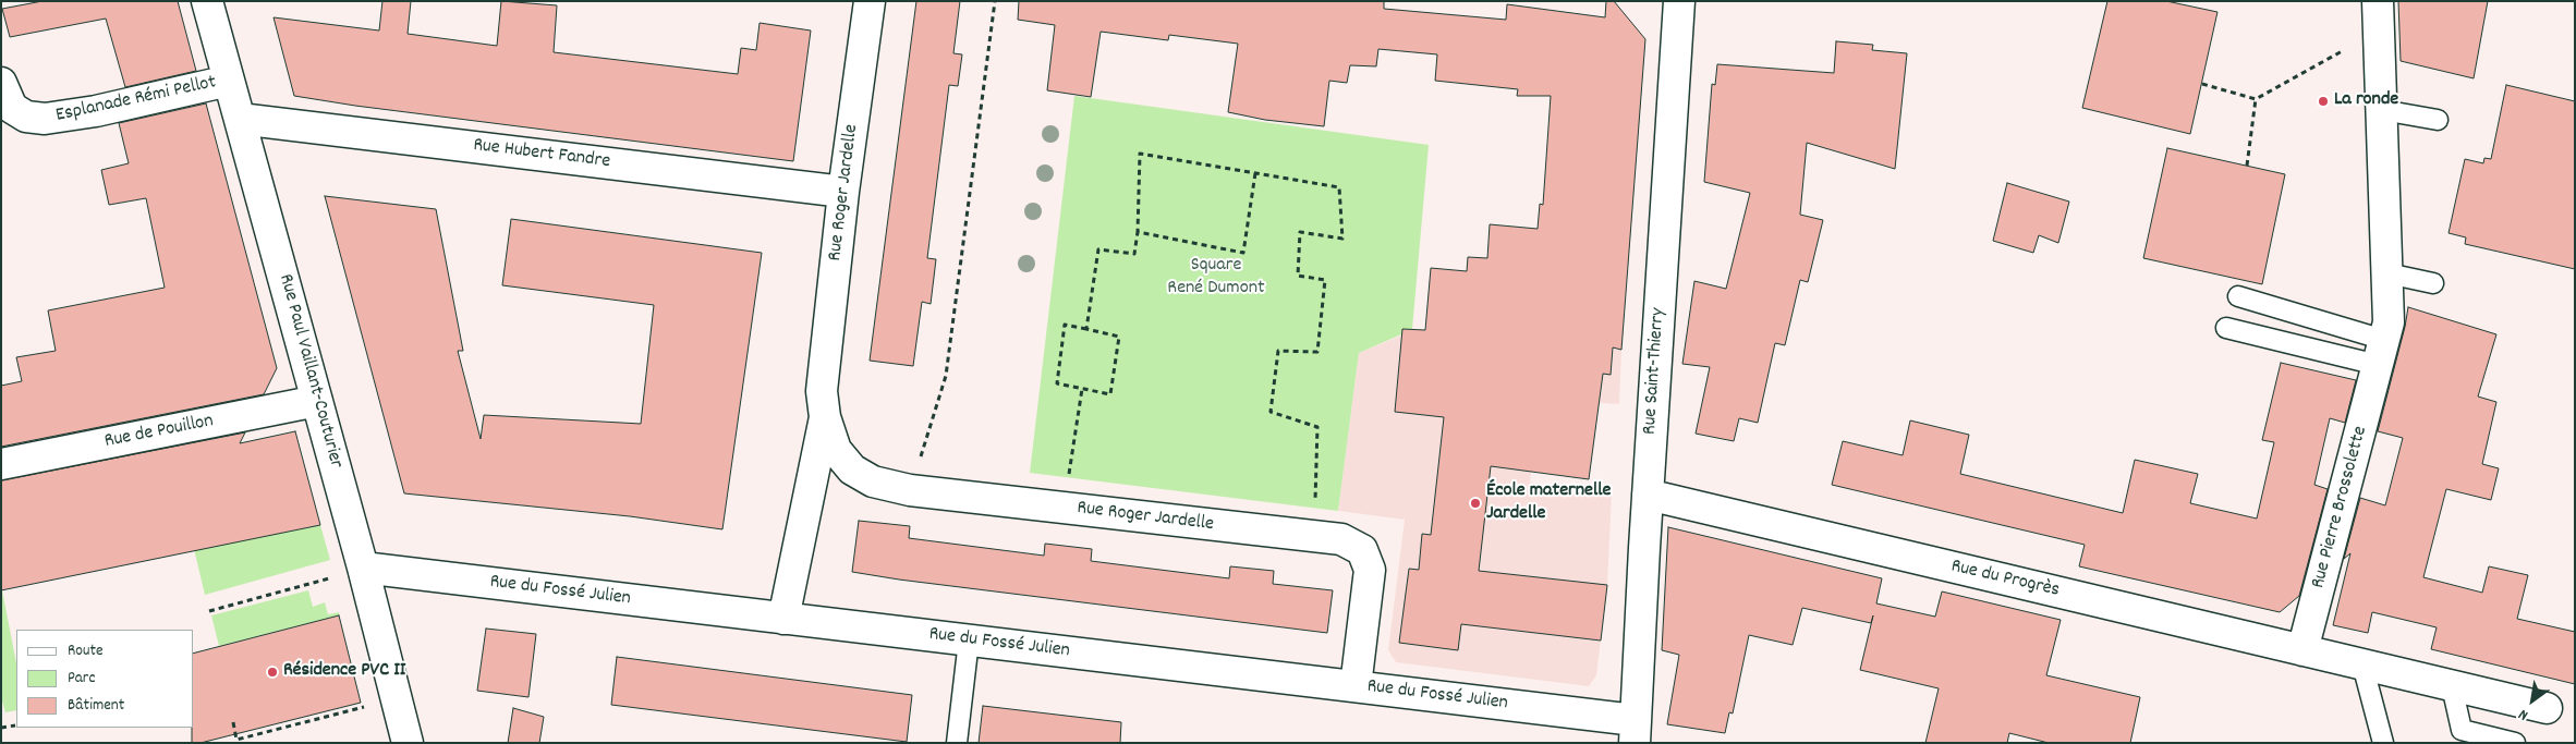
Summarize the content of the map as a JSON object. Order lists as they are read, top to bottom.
{
  "streets": {
    "street": [
      "Esplanade Rémi Pellot",
      "Rue Hubert Fandre",
      "Rue Roger Jardelle",
      "Rue Paul Vaillant-Couturier",
      "Rue Saint-Thierry",
      "Rue de Pouillon",
      "Rue Pierre Brossolette",
      "Rue du Progrès",
      "Rue du Fossé Julien"
    ]
  },
  "crossings": [
    ["Esplanade Rémi Pellot", "Rue Paul Vaillant-Couturier"],
    ["Rue Hubert Fandre", "Rue Roger Jardelle"],
    ["Rue Hubert Fandre", "Rue Paul Vaillant-Couturier"],
    ["Rue Roger Jardelle", "Rue du Fossé Julien"],
    ["Rue Paul Vaillant-Couturier", "Rue de Pouillon"],
    ["Rue Paul Vaillant-Couturier", "Rue du Fossé Julien"],
    ["Rue Saint-Thierry", "Rue du Progrès"],
    ["Rue Saint-Thierry", "Rue du Fossé Julien"],
    ["Rue Pierre Brossolette", "Rue du Progrès"]
  ],
  "parks": ["Square René Dumont"],
  "places": ["La ronde", "École maternelle Jardelle", "Résidence PVC II"],
  "legend": ["Route", "Parc", "Bâtiment"],
  "north": "bottom left"
}
